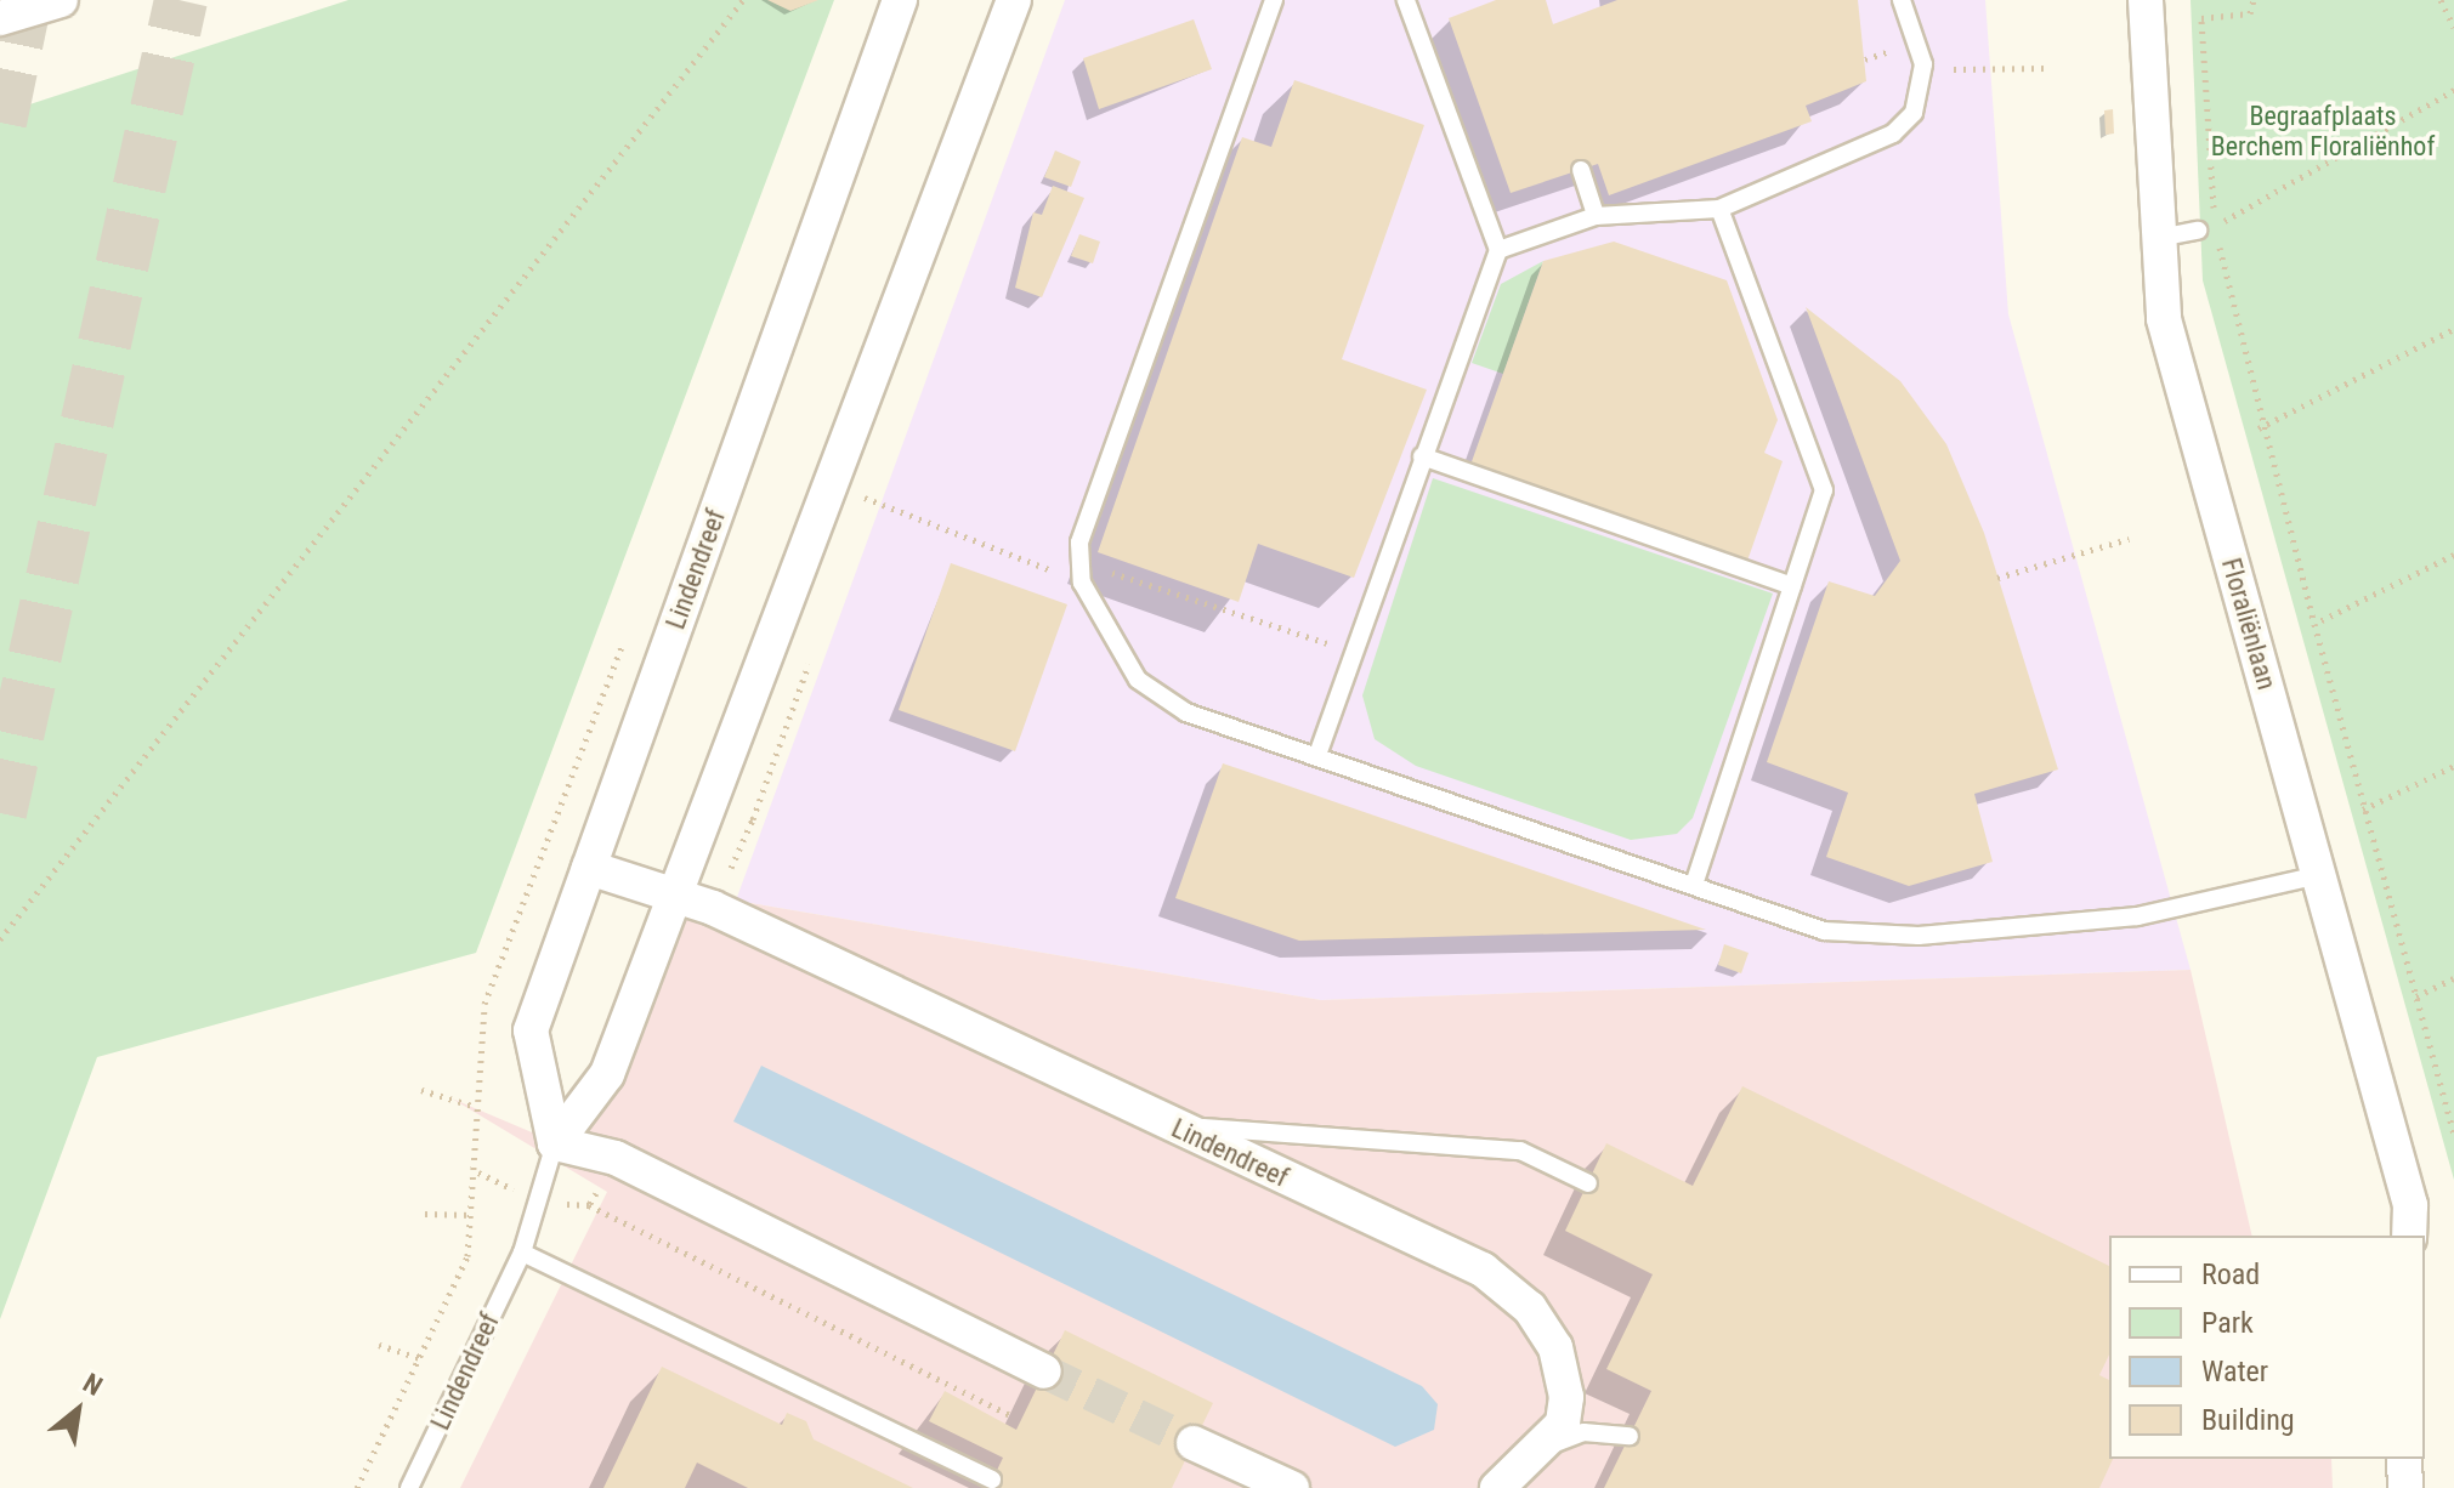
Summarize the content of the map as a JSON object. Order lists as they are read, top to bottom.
{
  "streets": {
    "street": ["Lindendreef", "Floraliënlaan"]
  },
  "parks": ["Begraafplaats Berchem Floraliënhof"],
  "legend": [
    "Road",
    "Park",
    "Water",
    "Building"
  ],
  "north": "top right"
}
